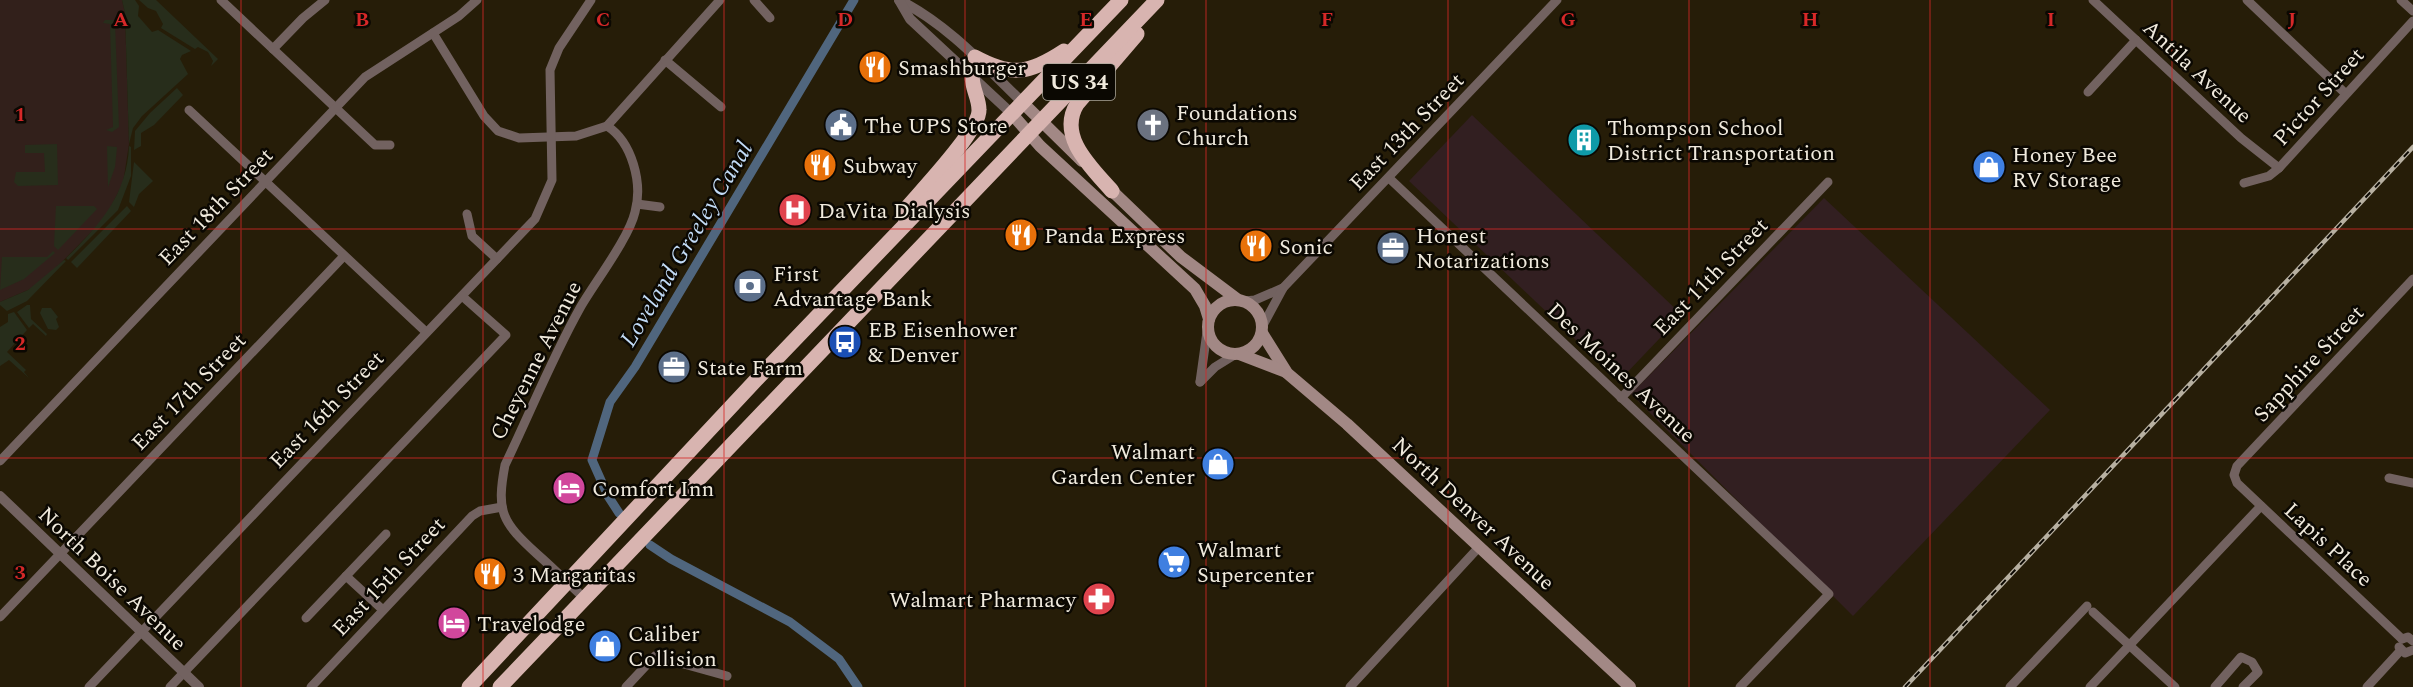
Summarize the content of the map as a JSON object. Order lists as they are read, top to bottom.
{
  "streets": {
    "highway": ["US 34"],
    "main road": ["North Denver Avenue"],
    "street": [
      "Antila Avenue",
      "Pictor Street",
      "East 13th Street",
      "East 18th Street",
      "East 11th Street",
      "Cheyenne Avenue",
      "Sapphire Street",
      "Des Moines Avenue",
      "East 17th Street",
      "East 16th Street",
      "Lapis Place",
      "East 15th Street",
      "North Boise Avenue"
    ]
  },
  "crossings": [
    ["Antila Avenue", "Pictor Street"],
    ["US 34", "Cheyenne Avenue"],
    ["East 13th Street", "Des Moines Avenue"],
    ["East 13th Street", "North Denver Avenue"],
    ["East 11th Street", "Des Moines Avenue"],
    ["Cheyenne Avenue", "East 15th Street"],
    ["Sapphire Street", "Lapis Place"],
    ["East 17th Street", "North Boise Avenue"],
    ["East 16th Street", "North Boise Avenue"]
  ],
  "water": ["Loveland Greeley Canal"],
  "places": {
    "restaurant": [
      "Smashburger",
      "Subway",
      "Panda Express",
      "Sonic",
      "3 Margaritas"
    ],
    "public building": ["The UPS Store"],
    "church": ["Foundations Church"],
    "building": ["Thompson School District Transportation"],
    "shop": ["Honey Bee RV Storage", "Walmart Garden Center", "Caliber Collision"],
    "hospital": ["DaVita Dialysis"],
    "office": ["Honest Notarizations", "State Farm"],
    "bank": ["First Advantage Bank"],
    "bus stop": ["EB Eisenhower & Denver"],
    "hotel": ["Comfort Inn", "Travelodge"],
    "supermarket": ["Walmart Supercenter"],
    "pharmacy": ["Walmart Pharmacy"]
  },
  "grid": {
    "columns": [
      "A",
      "B",
      "C",
      "D",
      "E",
      "F",
      "G",
      "H",
      "I",
      "J"
    ],
    "rows": ["1", "2", "3"]
  }
}
